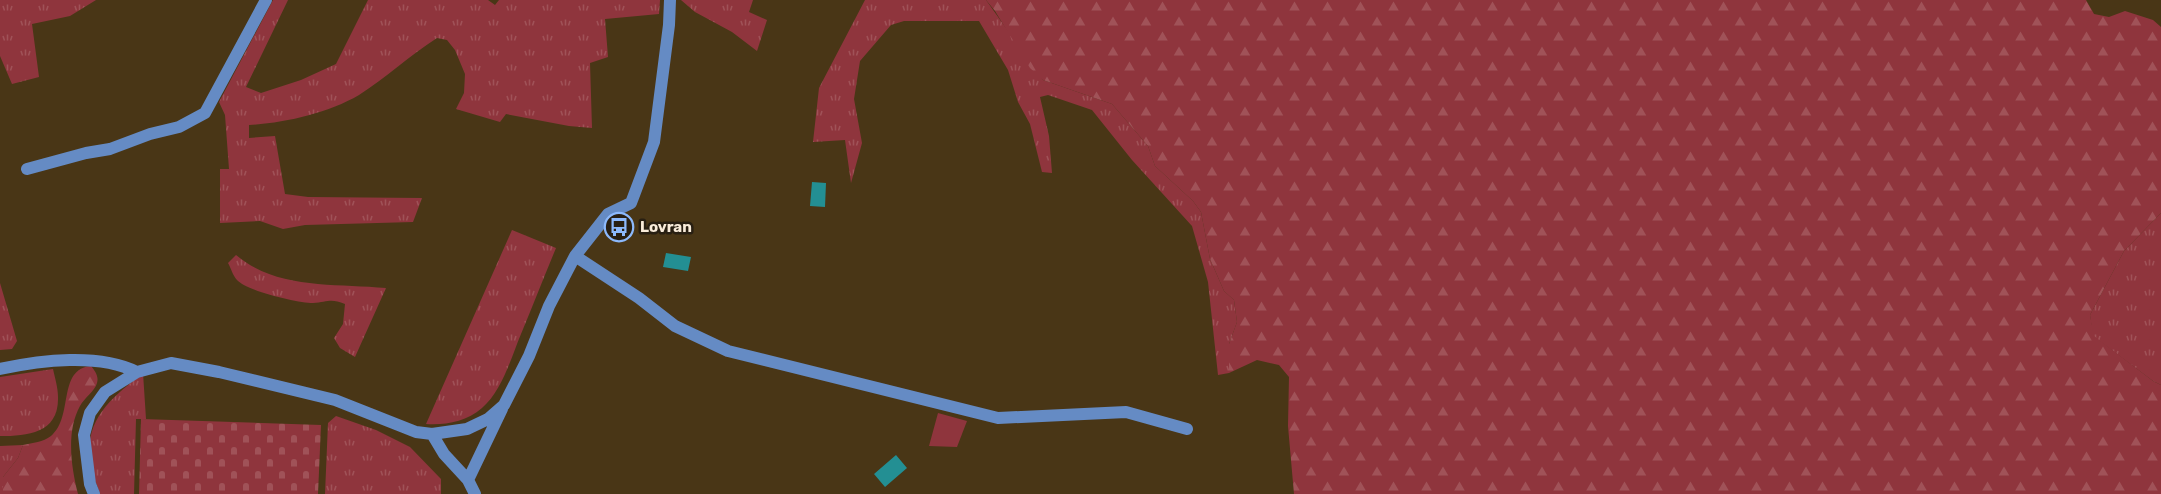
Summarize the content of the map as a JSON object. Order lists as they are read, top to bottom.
{
  "places": {
    "bus stop": ["Lovran"]
  }
}
